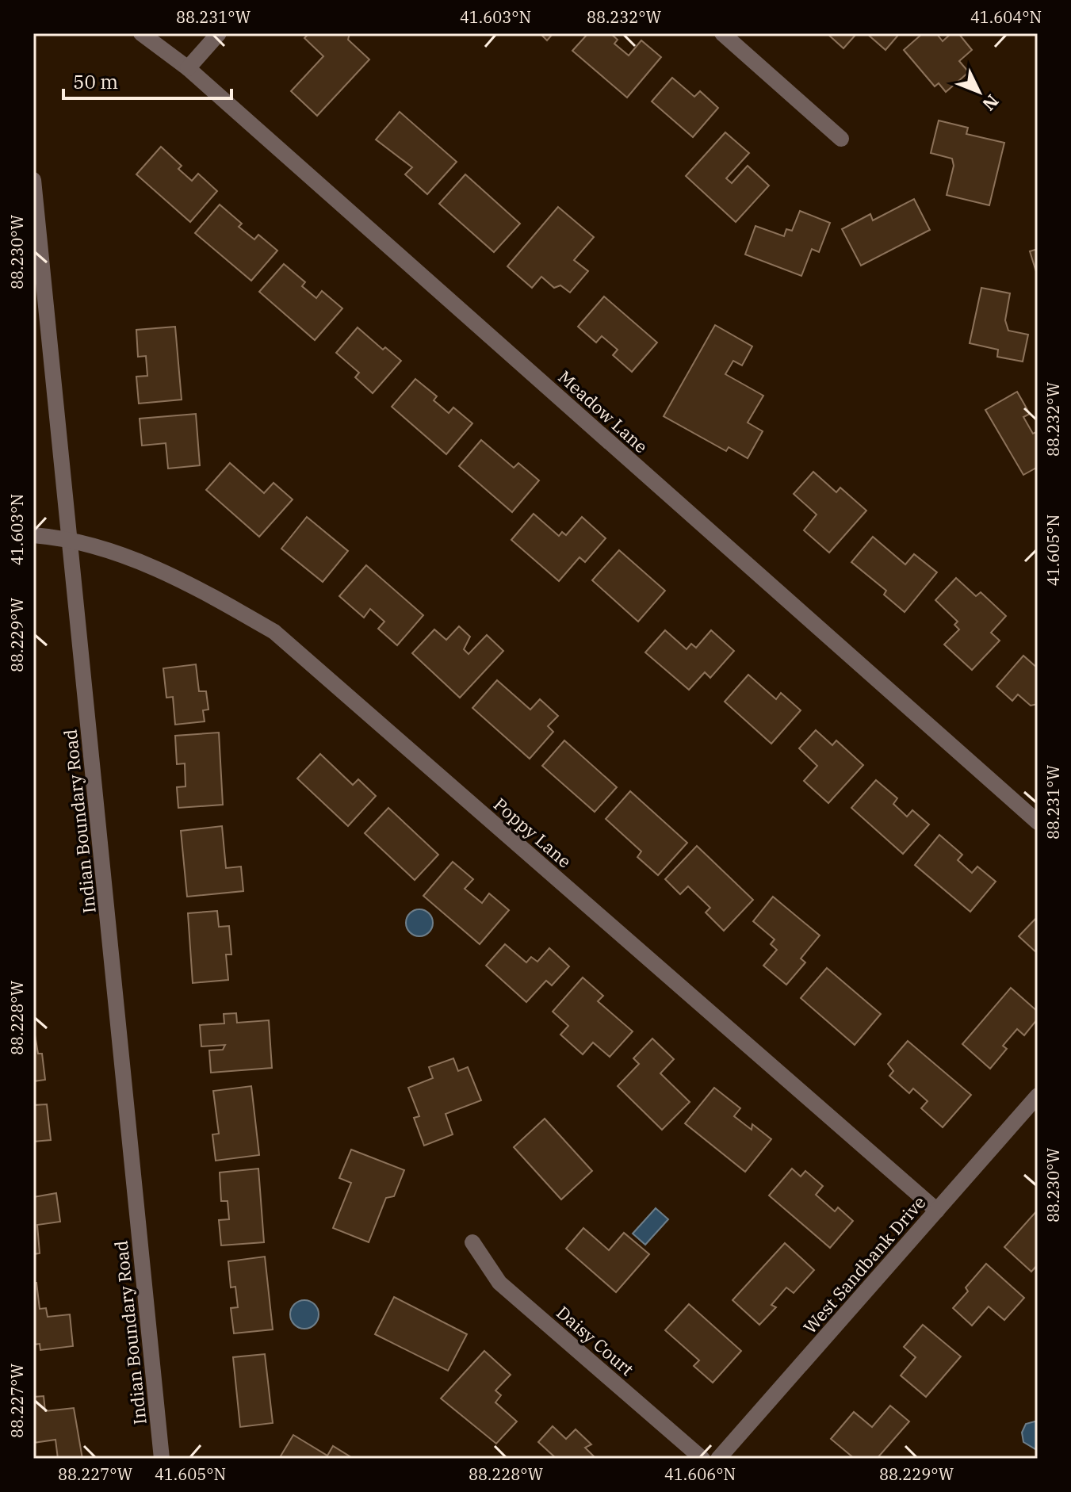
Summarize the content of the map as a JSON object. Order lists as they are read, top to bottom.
{
  "streets": {
    "street": [
      "Meadow Lane",
      "Indian Boundary Road",
      "Poppy Lane",
      "West Sandbank Drive",
      "Daisy Court"
    ]
  },
  "crossings": [
    ["Indian Boundary Road", "Poppy Lane"],
    ["Poppy Lane", "West Sandbank Drive"]
  ],
  "scale_bar": "50 m",
  "north": "bottom right",
  "coordinates": [
    "88.231°W",
    "41.603°N",
    "88.232°W",
    "41.604°N",
    "88.230°W",
    "41.605°N",
    "88.229°W",
    "88.228°W",
    "88.227°W",
    "41.606°N"
  ]
}
